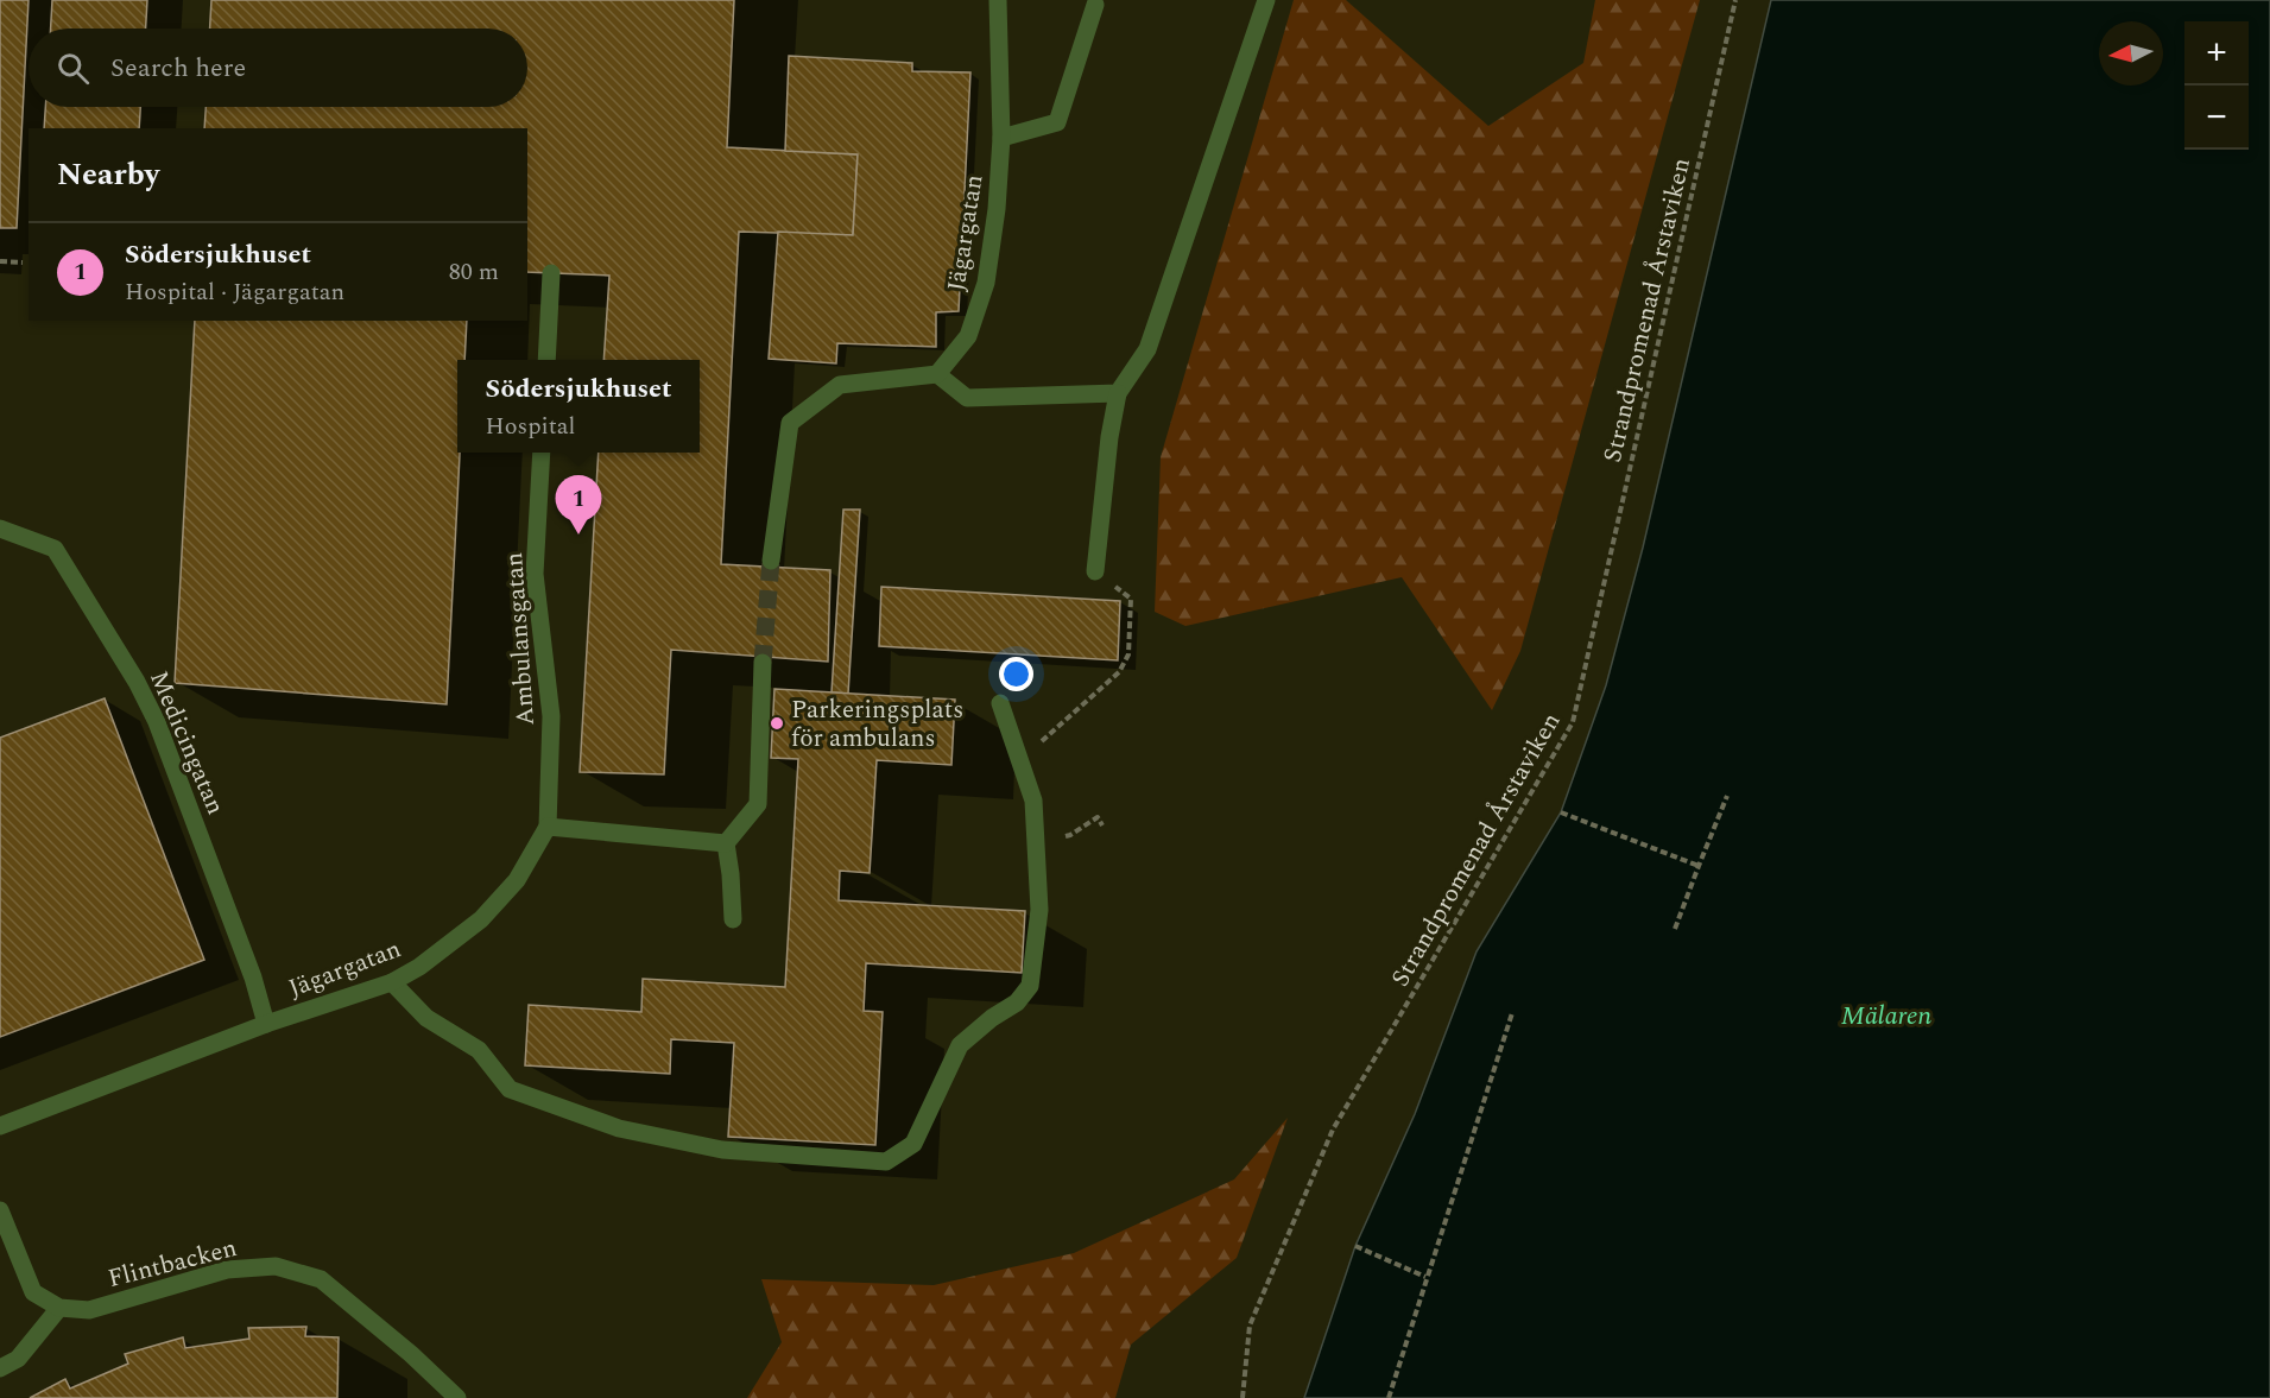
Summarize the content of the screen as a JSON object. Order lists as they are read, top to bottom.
{
  "streets": {
    "street": [
      "Jägargatan",
      "Ambulansgatan",
      "Medicingatan",
      "Flintbacken"
    ],
    "path": ["Strandpromenad Årstaviken"]
  },
  "crossings": [
    ["Jägargatan", "Ambulansgatan"],
    ["Jägargatan", "Medicingatan"]
  ],
  "water": ["Mälaren"],
  "places": ["Parkeringsplats för ambulans"],
  "north": "left",
  "page": {
    "map_buttons": ["+", "−"],
    "search": "Search here",
    "heading": "Nearby",
    "list": [
      {
        "mark": "1",
        "name": "Södersjukhuset",
        "note": "Hospital · Jägargatan",
        "value": "80 m"
      }
    ],
    "popup": ["Södersjukhuset", "Hospital"],
    "pins": "1"
  }
}
